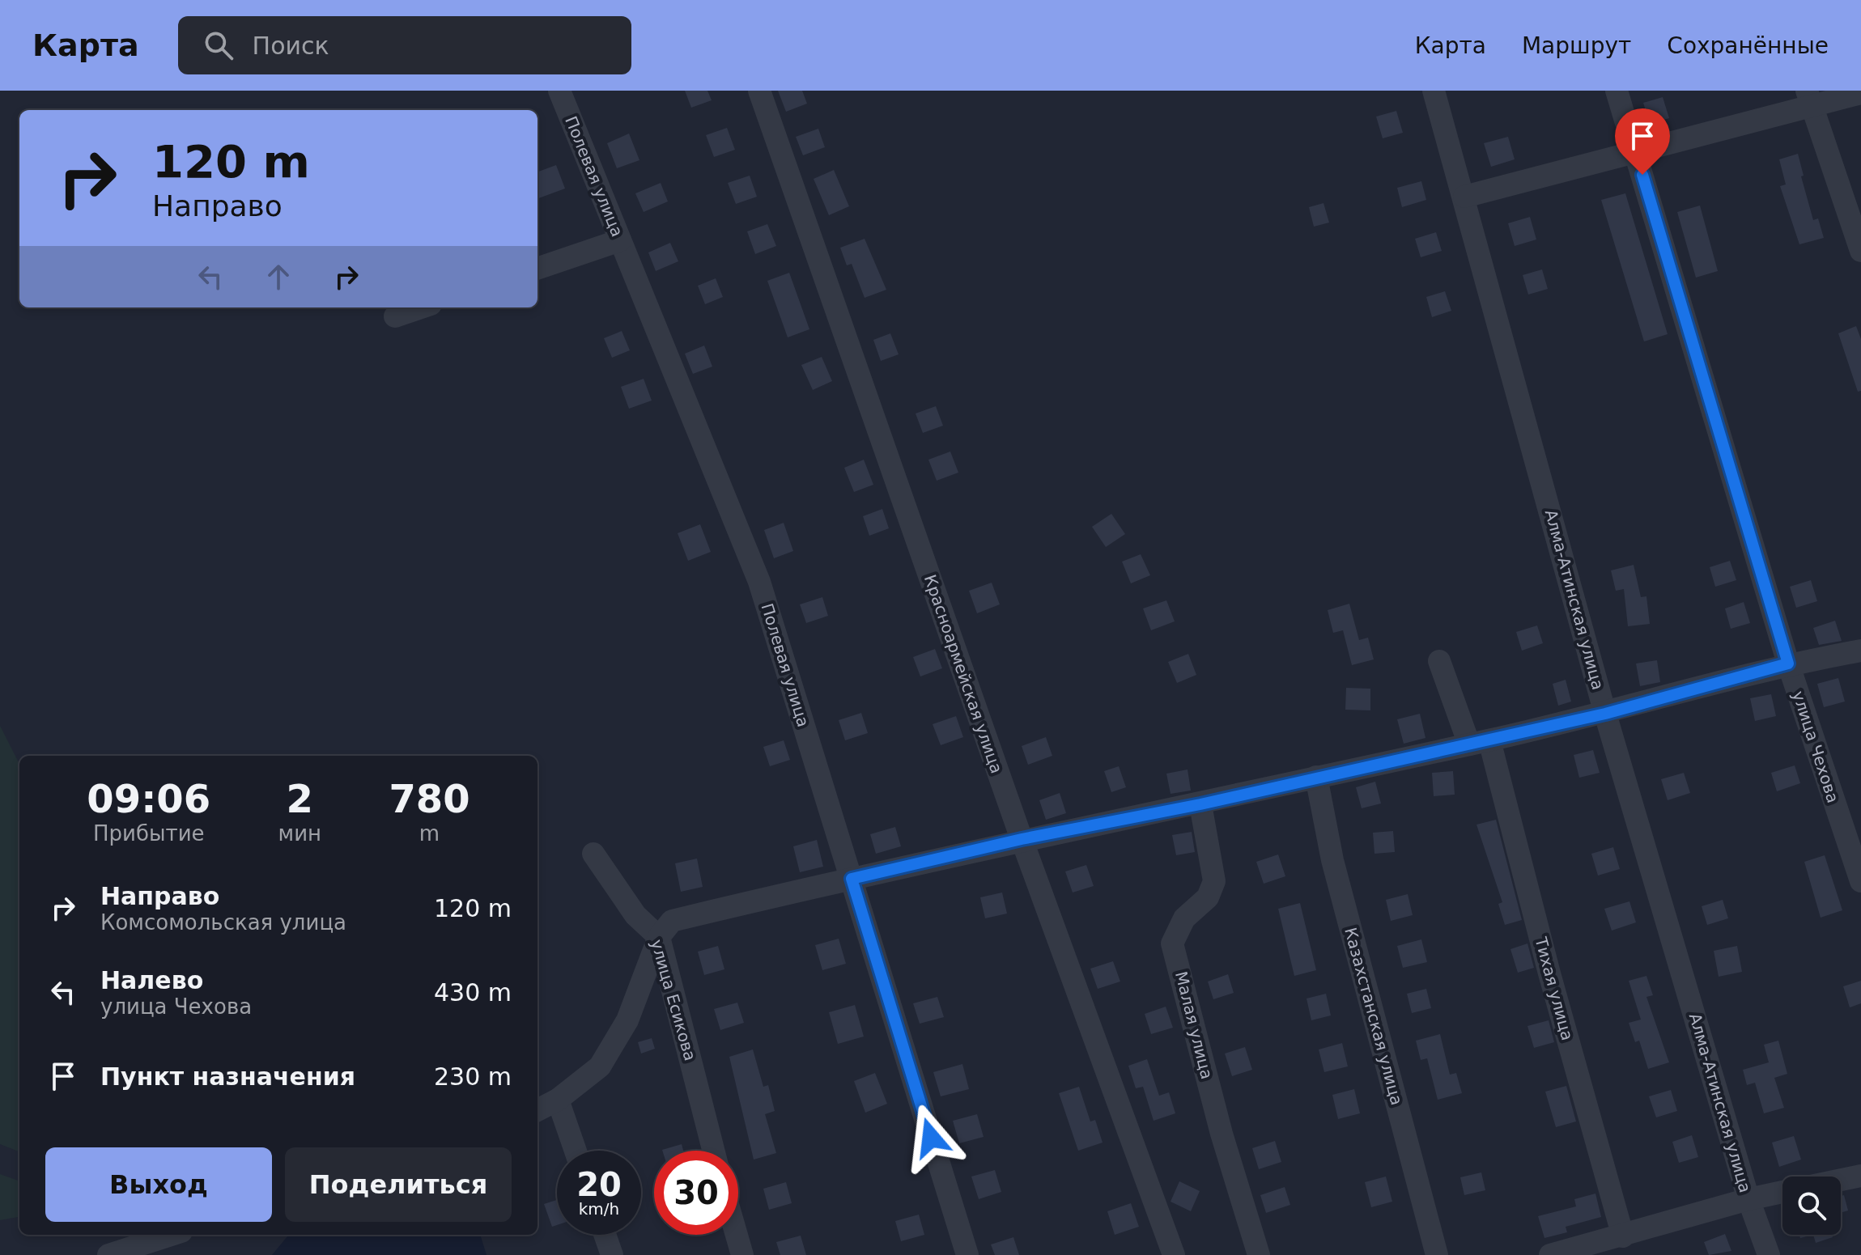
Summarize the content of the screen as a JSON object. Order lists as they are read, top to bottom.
{
  "streets": {
    "street": [
      "Полевая улица",
      "Алма-Атинская улица",
      "Красноармейская улица",
      "улица Чехова",
      "Тихая улица",
      "улица Есикова",
      "Казахстанская улица",
      "Малая улица"
    ]
  },
  "page": {
    "header": "Карта",
    "search": "Поиск",
    "nav": ["Карта", "Маршрут", "Сохранённые"],
    "turn": ["120 m", "Направо"],
    "eta": [
      "09:06",
      "Прибытие",
      "2",
      "мин",
      "780",
      "m"
    ],
    "list": [
      {
        "name": "Направо",
        "note": "Комсомольская улица",
        "value": "120 m"
      },
      {
        "name": "Налево",
        "note": "улица Чехова",
        "value": "430 m"
      },
      {
        "name": "Пункт назначения",
        "value": "230 m"
      }
    ],
    "buttons": ["Выход", "Поделиться"],
    "speed": "20 km/h",
    "limit": "30"
  }
}
